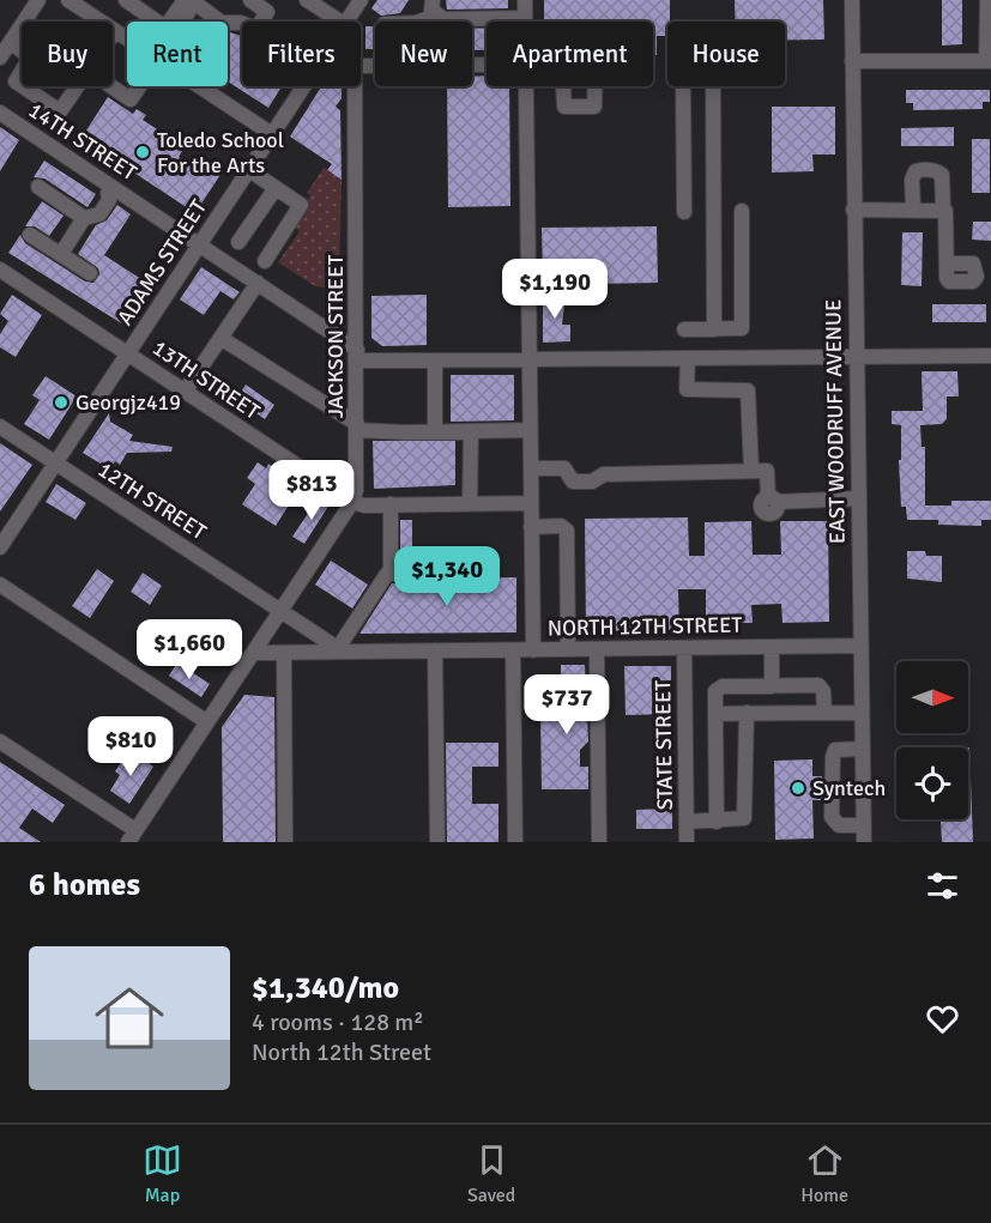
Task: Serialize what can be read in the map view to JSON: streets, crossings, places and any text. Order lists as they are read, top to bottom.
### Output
{
  "streets": {
    "street": [
      "14TH STREET",
      "ADAMS STREET",
      "JACKSON STREET",
      "13TH STREET",
      "EAST WOODRUFF AVENUE",
      "12TH STREET",
      "NORTH 12TH STREET",
      "STATE STREET"
    ]
  },
  "crossings": [
    ["14TH STREET", "ADAMS STREET"],
    ["14TH STREET", "JACKSON STREET"],
    ["ADAMS STREET", "13TH STREET"],
    ["ADAMS STREET", "12TH STREET"],
    ["JACKSON STREET", "13TH STREET"],
    ["JACKSON STREET", "12TH STREET"],
    ["JACKSON STREET", "NORTH 12TH STREET"],
    ["EAST WOODRUFF AVENUE", "NORTH 12TH STREET"],
    ["NORTH 12TH STREET", "STATE STREET"]
  ],
  "places": ["Toledo School For the Arts", "Georgjz419", "Syntech"],
  "north": "right",
  "page": {
    "chip": [
      "Buy",
      "Rent",
      "Filters",
      "New",
      "Apartment",
      "House"
    ],
    "price": [
      "$1,190",
      "$813",
      "$1,340",
      "$1,660",
      "$737",
      "$810"
    ],
    "heading": "6 homes",
    "list": [
      {
        "name": "$1,340/mo",
        "note": "4 rooms · 128 m² · North 12th Street"
      }
    ],
    "tabs": ["Map", "Saved", "Home"]
  }
}
